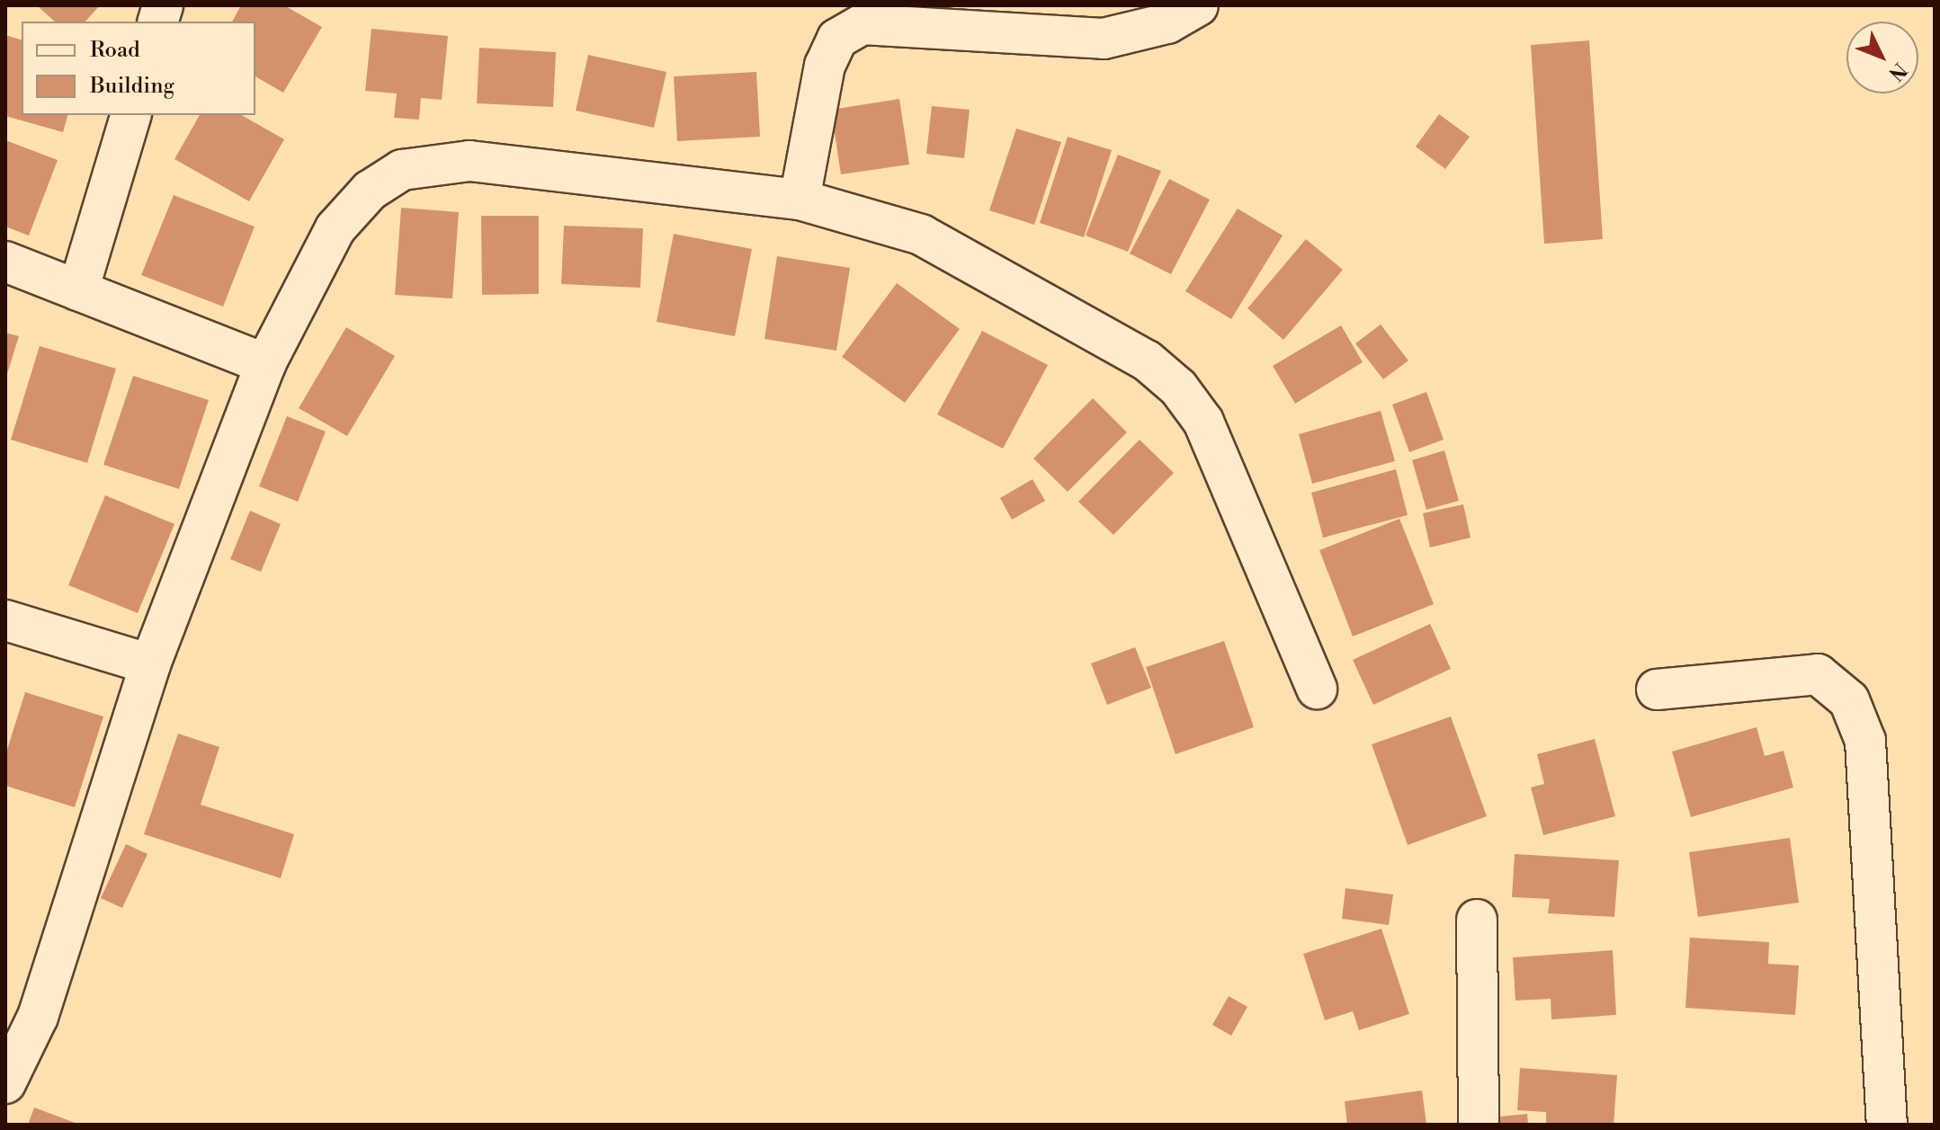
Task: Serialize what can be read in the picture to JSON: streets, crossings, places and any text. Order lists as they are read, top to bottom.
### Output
{
  "legend": ["Road", "Building"],
  "north": "bottom right"
}
